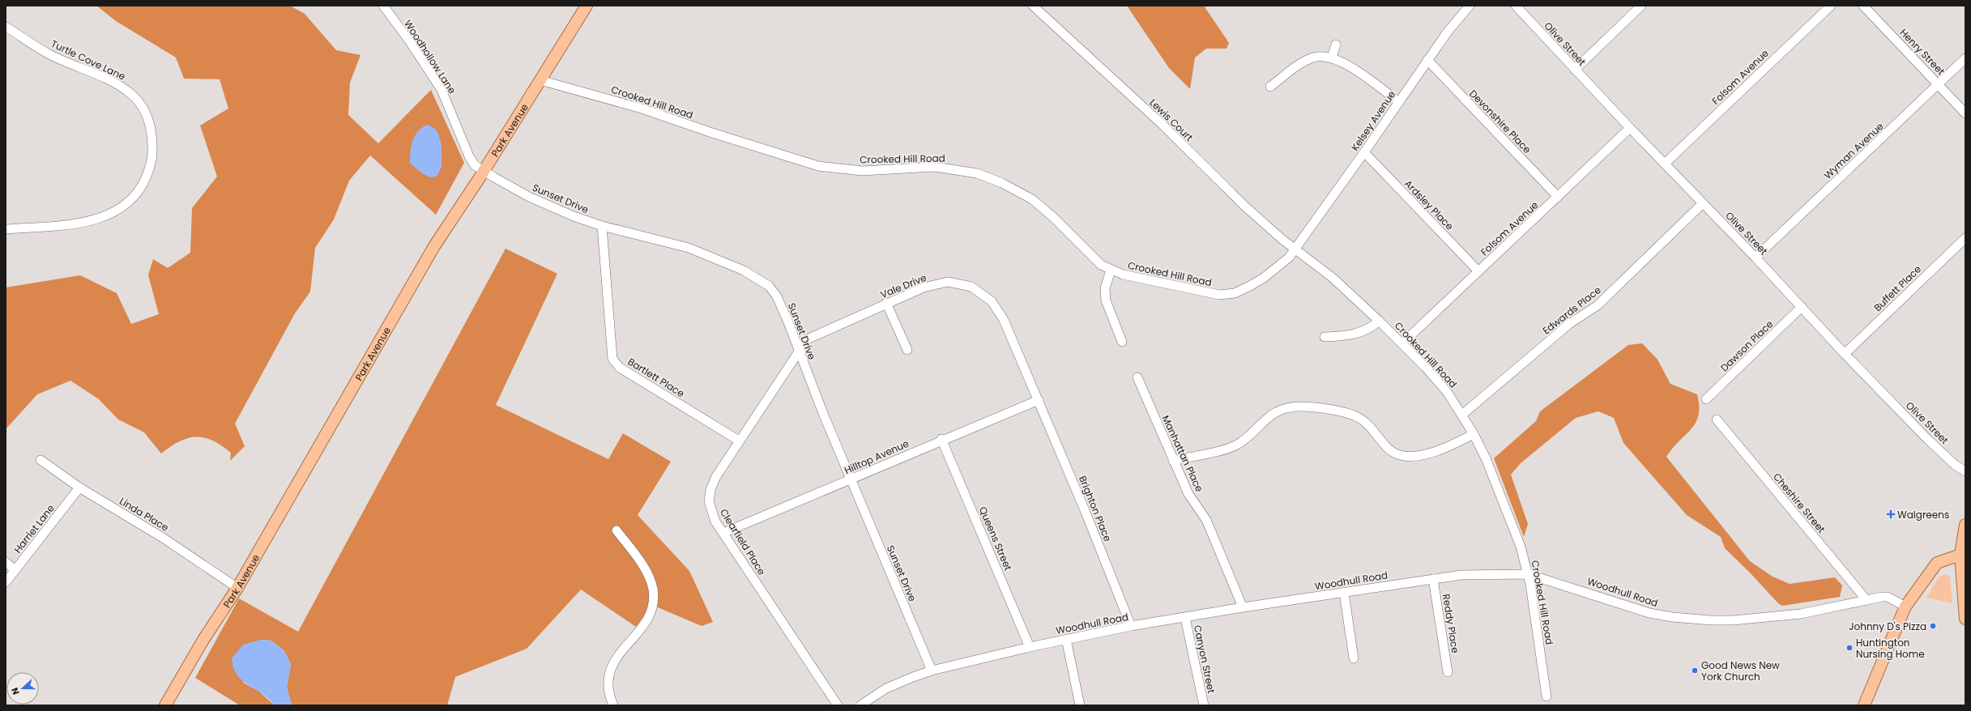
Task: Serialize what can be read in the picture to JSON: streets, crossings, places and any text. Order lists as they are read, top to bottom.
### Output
{
  "streets": {
    "main road": ["Park Avenue"],
    "street": [
      "Olive Street",
      "Henry Street",
      "Woodhollow Lane",
      "Turtle Cove Lane",
      "Folsom Avenue",
      "Crooked Hill Road",
      "Lewis Court",
      "Kelsey Avenue",
      "Devonshire Place",
      "Wyman Avenue",
      "Sunset Drive",
      "Ardsley Place",
      "Vale Drive",
      "Buffett Place",
      "Edwards Place",
      "Dawson Place",
      "Bartlett Place",
      "Manhattan Place",
      "Hilltop Avenue",
      "Cheshire Street",
      "Brighton Place",
      "Linda Place",
      "Harriet Lane",
      "Queens Street",
      "Clearfield Place",
      "Woodhull Road",
      "Reddy Place",
      "Canyon Street"
    ]
  },
  "crossings": [
    ["Olive Street", "Folsom Avenue"],
    ["Olive Street", "Wyman Avenue"],
    ["Olive Street", "Buffett Place"],
    ["Olive Street", "Edwards Place"],
    ["Olive Street", "Dawson Place"],
    ["Henry Street", "Wyman Avenue"],
    ["Woodhollow Lane", "Park Avenue"],
    ["Woodhollow Lane", "Sunset Drive"],
    ["Folsom Avenue", "Crooked Hill Road"],
    ["Folsom Avenue", "Devonshire Place"],
    ["Folsom Avenue", "Ardsley Place"],
    ["Crooked Hill Road", "Lewis Court"],
    ["Crooked Hill Road", "Kelsey Avenue"],
    ["Crooked Hill Road", "Park Avenue"],
    ["Crooked Hill Road", "Edwards Place"],
    ["Crooked Hill Road", "Woodhull Road"],
    ["Lewis Court", "Kelsey Avenue"],
    ["Kelsey Avenue", "Devonshire Place"],
    ["Kelsey Avenue", "Ardsley Place"],
    ["Park Avenue", "Sunset Drive"],
    ["Park Avenue", "Linda Place"],
    ["Sunset Drive", "Vale Drive"],
    ["Sunset Drive", "Bartlett Place"],
    ["Sunset Drive", "Hilltop Avenue"],
    ["Sunset Drive", "Clearfield Place"],
    ["Sunset Drive", "Woodhull Road"],
    ["Vale Drive", "Hilltop Avenue"],
    ["Vale Drive", "Brighton Place"],
    ["Vale Drive", "Clearfield Place"],
    ["Bartlett Place", "Clearfield Place"],
    ["Manhattan Place", "Woodhull Road"],
    ["Hilltop Avenue", "Brighton Place"],
    ["Hilltop Avenue", "Queens Street"],
    ["Hilltop Avenue", "Clearfield Place"],
    ["Cheshire Street", "Woodhull Road"],
    ["Brighton Place", "Woodhull Road"],
    ["Linda Place", "Harriet Lane"],
    ["Queens Street", "Woodhull Road"],
    ["Woodhull Road", "Reddy Place"],
    ["Woodhull Road", "Canyon Street"]
  ],
  "places": {
    "health": ["Walgreens"],
    "other": ["Johnny D's Pizza", "Huntington Nursing Home", "Good News New York Church"]
  },
  "north": "left"
}
